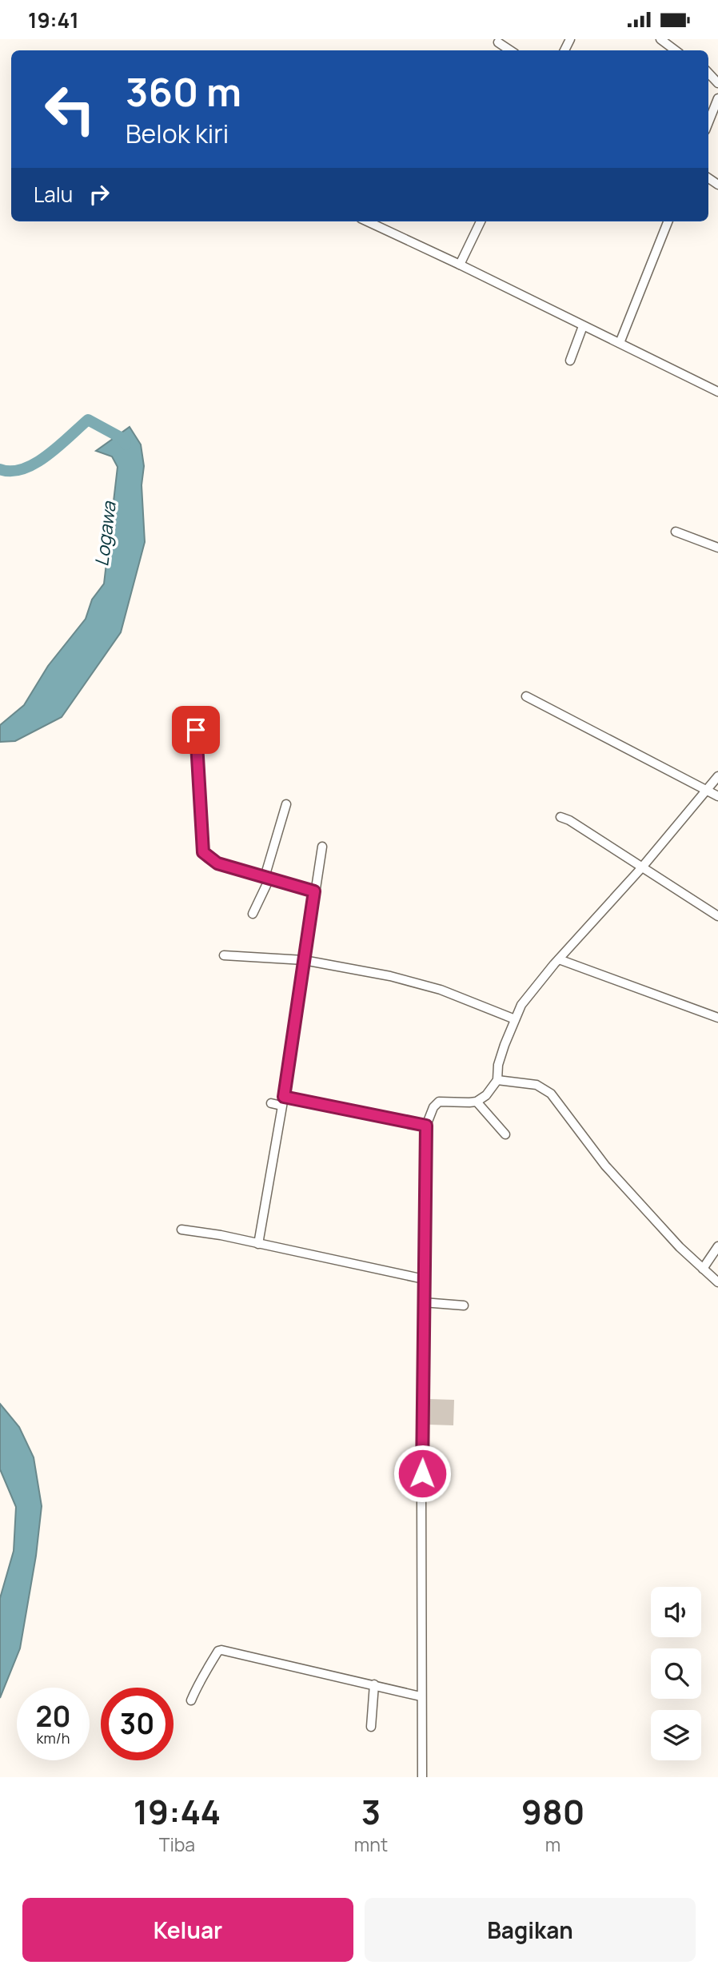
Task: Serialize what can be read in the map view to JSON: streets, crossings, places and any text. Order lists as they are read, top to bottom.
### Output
{
  "water": ["Logawa"],
  "page": {
    "status": "19:41",
    "turn": ["360 m", "Belok kiri"],
    "then": "Lalu",
    "speed": "20 km/h",
    "limit": "30",
    "eta": [
      "19:44",
      "Tiba",
      "3",
      "mnt",
      "980",
      "m"
    ],
    "buttons": ["Keluar", "Bagikan"]
  }
}
